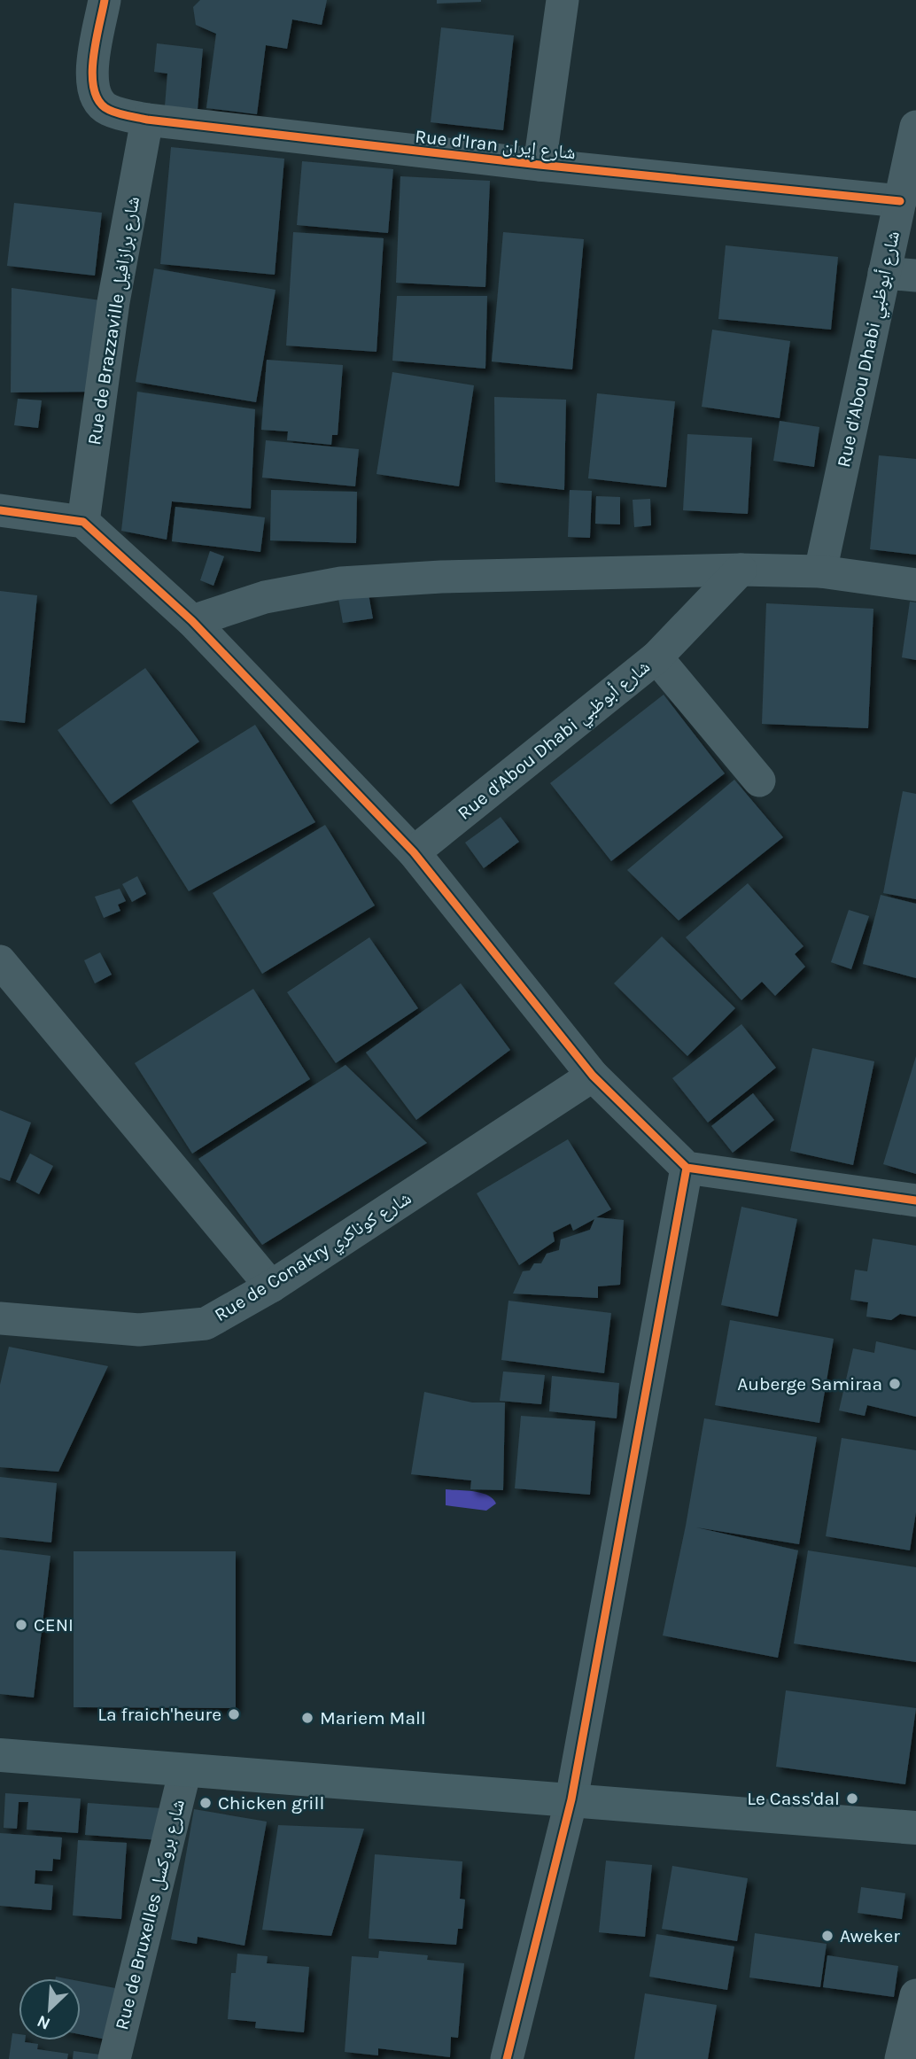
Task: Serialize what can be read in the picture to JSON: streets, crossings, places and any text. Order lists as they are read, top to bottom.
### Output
{
  "streets": {
    "street": [
      "Rue d'Iran شارع إيران",
      "Rue de Brazzaville شارع برازافيل",
      "Rue d'Abou Dhabi شارع أبوظبي",
      "Rue de Conakry شارع كوناكري",
      "Rue de Bruxelles شارع بروكسل"
    ]
  },
  "crossings": [
    ["Rue d'Iran شارع إيران", "Rue de Brazzaville شارع برازافيل"],
    ["Rue d'Iran شارع إيران", "Rue d'Abou Dhabi شارع أبوظبي"]
  ],
  "places": [
    "Auberge Samiraa",
    "CENI",
    "La fraich'heure",
    "Mariem Mall",
    "Le Cass'dal",
    "Chicken grill",
    "Aweker"
  ],
  "north": "bottom left"
}
